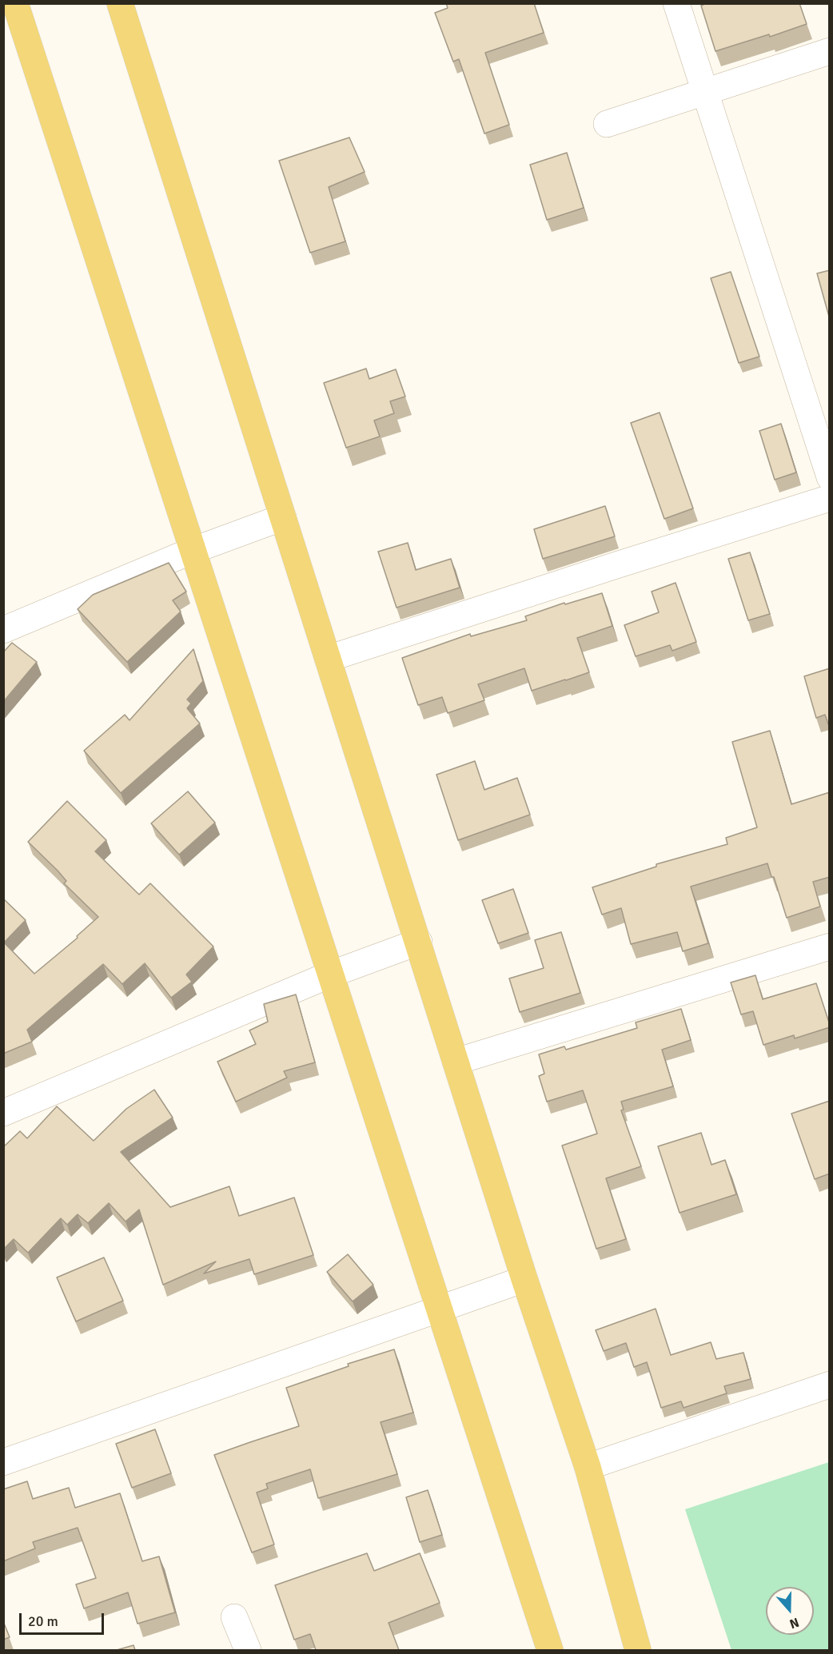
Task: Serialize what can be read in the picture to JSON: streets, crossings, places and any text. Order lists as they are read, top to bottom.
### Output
{
  "scale_bar": "20 m",
  "north": "bottom"
}
